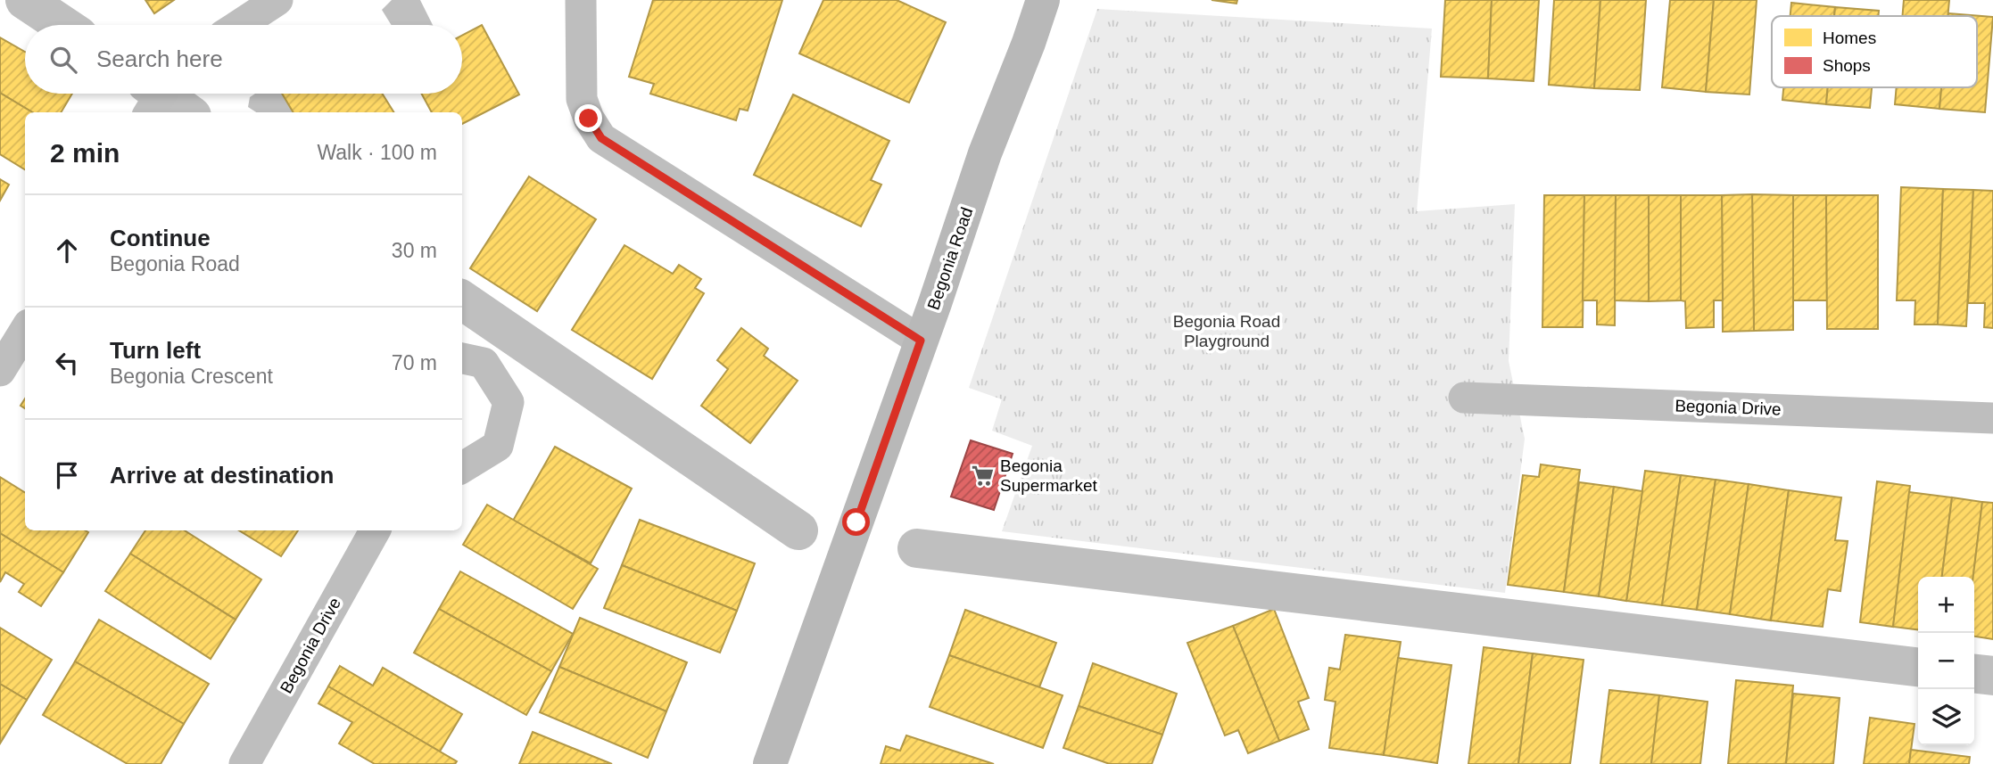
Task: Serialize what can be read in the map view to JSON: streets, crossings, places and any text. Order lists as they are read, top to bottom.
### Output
{
  "streets": {
    "street": ["Begonia Road", "Begonia Drive"]
  },
  "parks": ["Begonia Road Playground"],
  "places": {
    "supermarket": ["Begonia Supermarket"]
  },
  "legend": ["Homes", "Shops"],
  "page": {
    "search": "Search here",
    "heading": ["2 min", "Walk · 100 m"],
    "list": [
      ["Continue", "Begonia Road", "30 m"],
      ["Turn left", "Begonia Crescent", "70 m"],
      "Arrive at destination"
    ],
    "map_buttons": ["+", "−"]
  }
}
